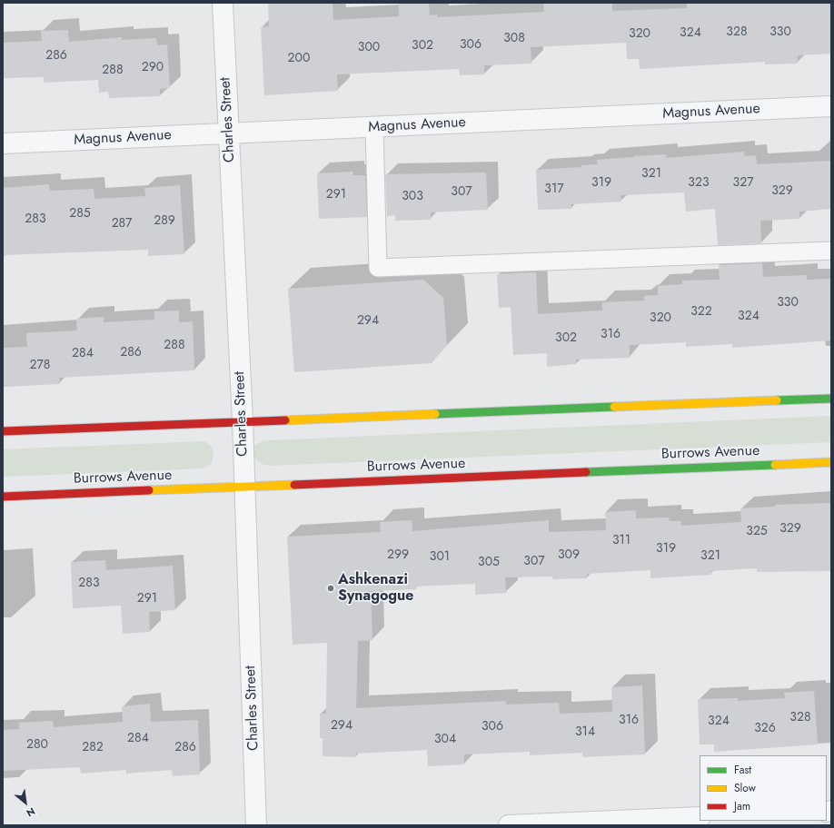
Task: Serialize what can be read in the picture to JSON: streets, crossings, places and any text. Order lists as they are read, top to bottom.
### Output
{
  "streets": {
    "street": ["Magnus Avenue", "Charles Street", "Burrows Avenue"]
  },
  "crossings": [
    ["Magnus Avenue", "Charles Street"],
    ["Charles Street", "Burrows Avenue"]
  ],
  "places": ["Ashkenazi Synagogue"],
  "house_numbers": [
    "328",
    "330",
    "324",
    "320",
    "308",
    "306",
    "302",
    "300",
    "286",
    "200",
    "290",
    "288",
    "321",
    "319",
    "323",
    "327",
    "317",
    "329",
    "307",
    "291",
    "303",
    "285",
    "283",
    "289",
    "287",
    "330",
    "322",
    "324",
    "320",
    "294",
    "316",
    "302",
    "288",
    "286",
    "284",
    "278",
    "329",
    "325",
    "311",
    "319",
    "299",
    "309",
    "321",
    "301",
    "307",
    "305",
    "283",
    "291",
    "328",
    "316",
    "324",
    "294",
    "306",
    "326",
    "314",
    "284",
    "304",
    "280",
    "282",
    "286"
  ],
  "legend": ["Fast", "Slow", "Jam"],
  "north": "bottom right"
}
